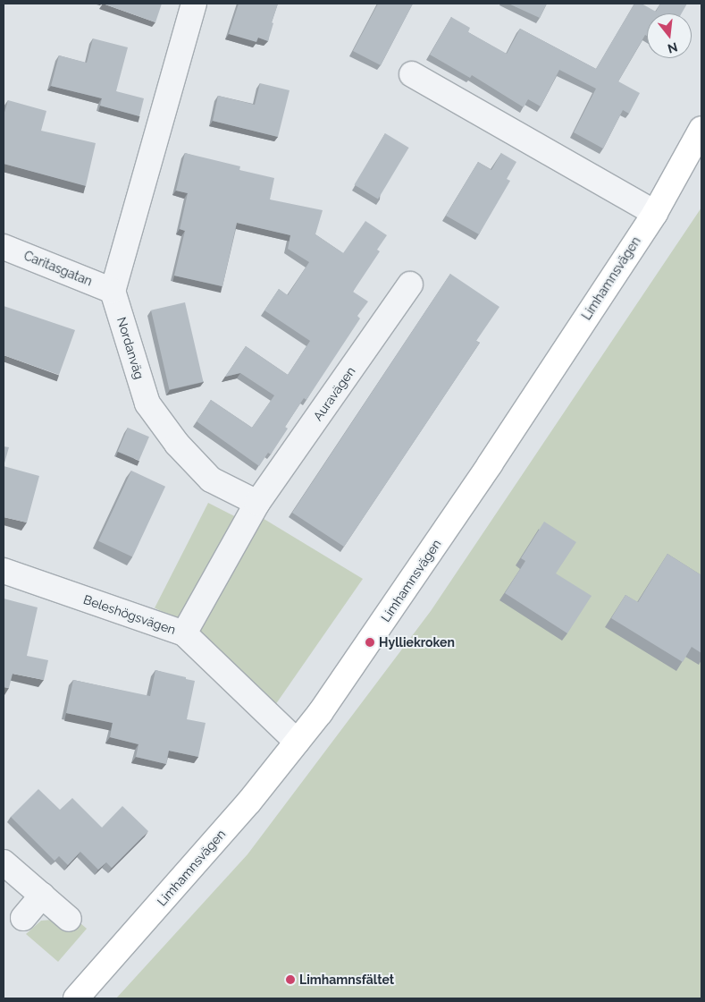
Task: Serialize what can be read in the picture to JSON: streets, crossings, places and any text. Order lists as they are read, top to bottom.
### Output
{
  "streets": {
    "main road": ["Limhamnsvägen"],
    "street": [
      "Caritasgatan",
      "Nordanväg",
      "Auravägen",
      "Beleshögsvägen"
    ]
  },
  "crossings": [
    ["Caritasgatan", "Nordanväg"],
    ["Limhamnsvägen", "Beleshögsvägen"],
    ["Nordanväg", "Auravägen"]
  ],
  "places": ["Hylliekroken", "Limhamnsfältet"],
  "north": "bottom"
}
